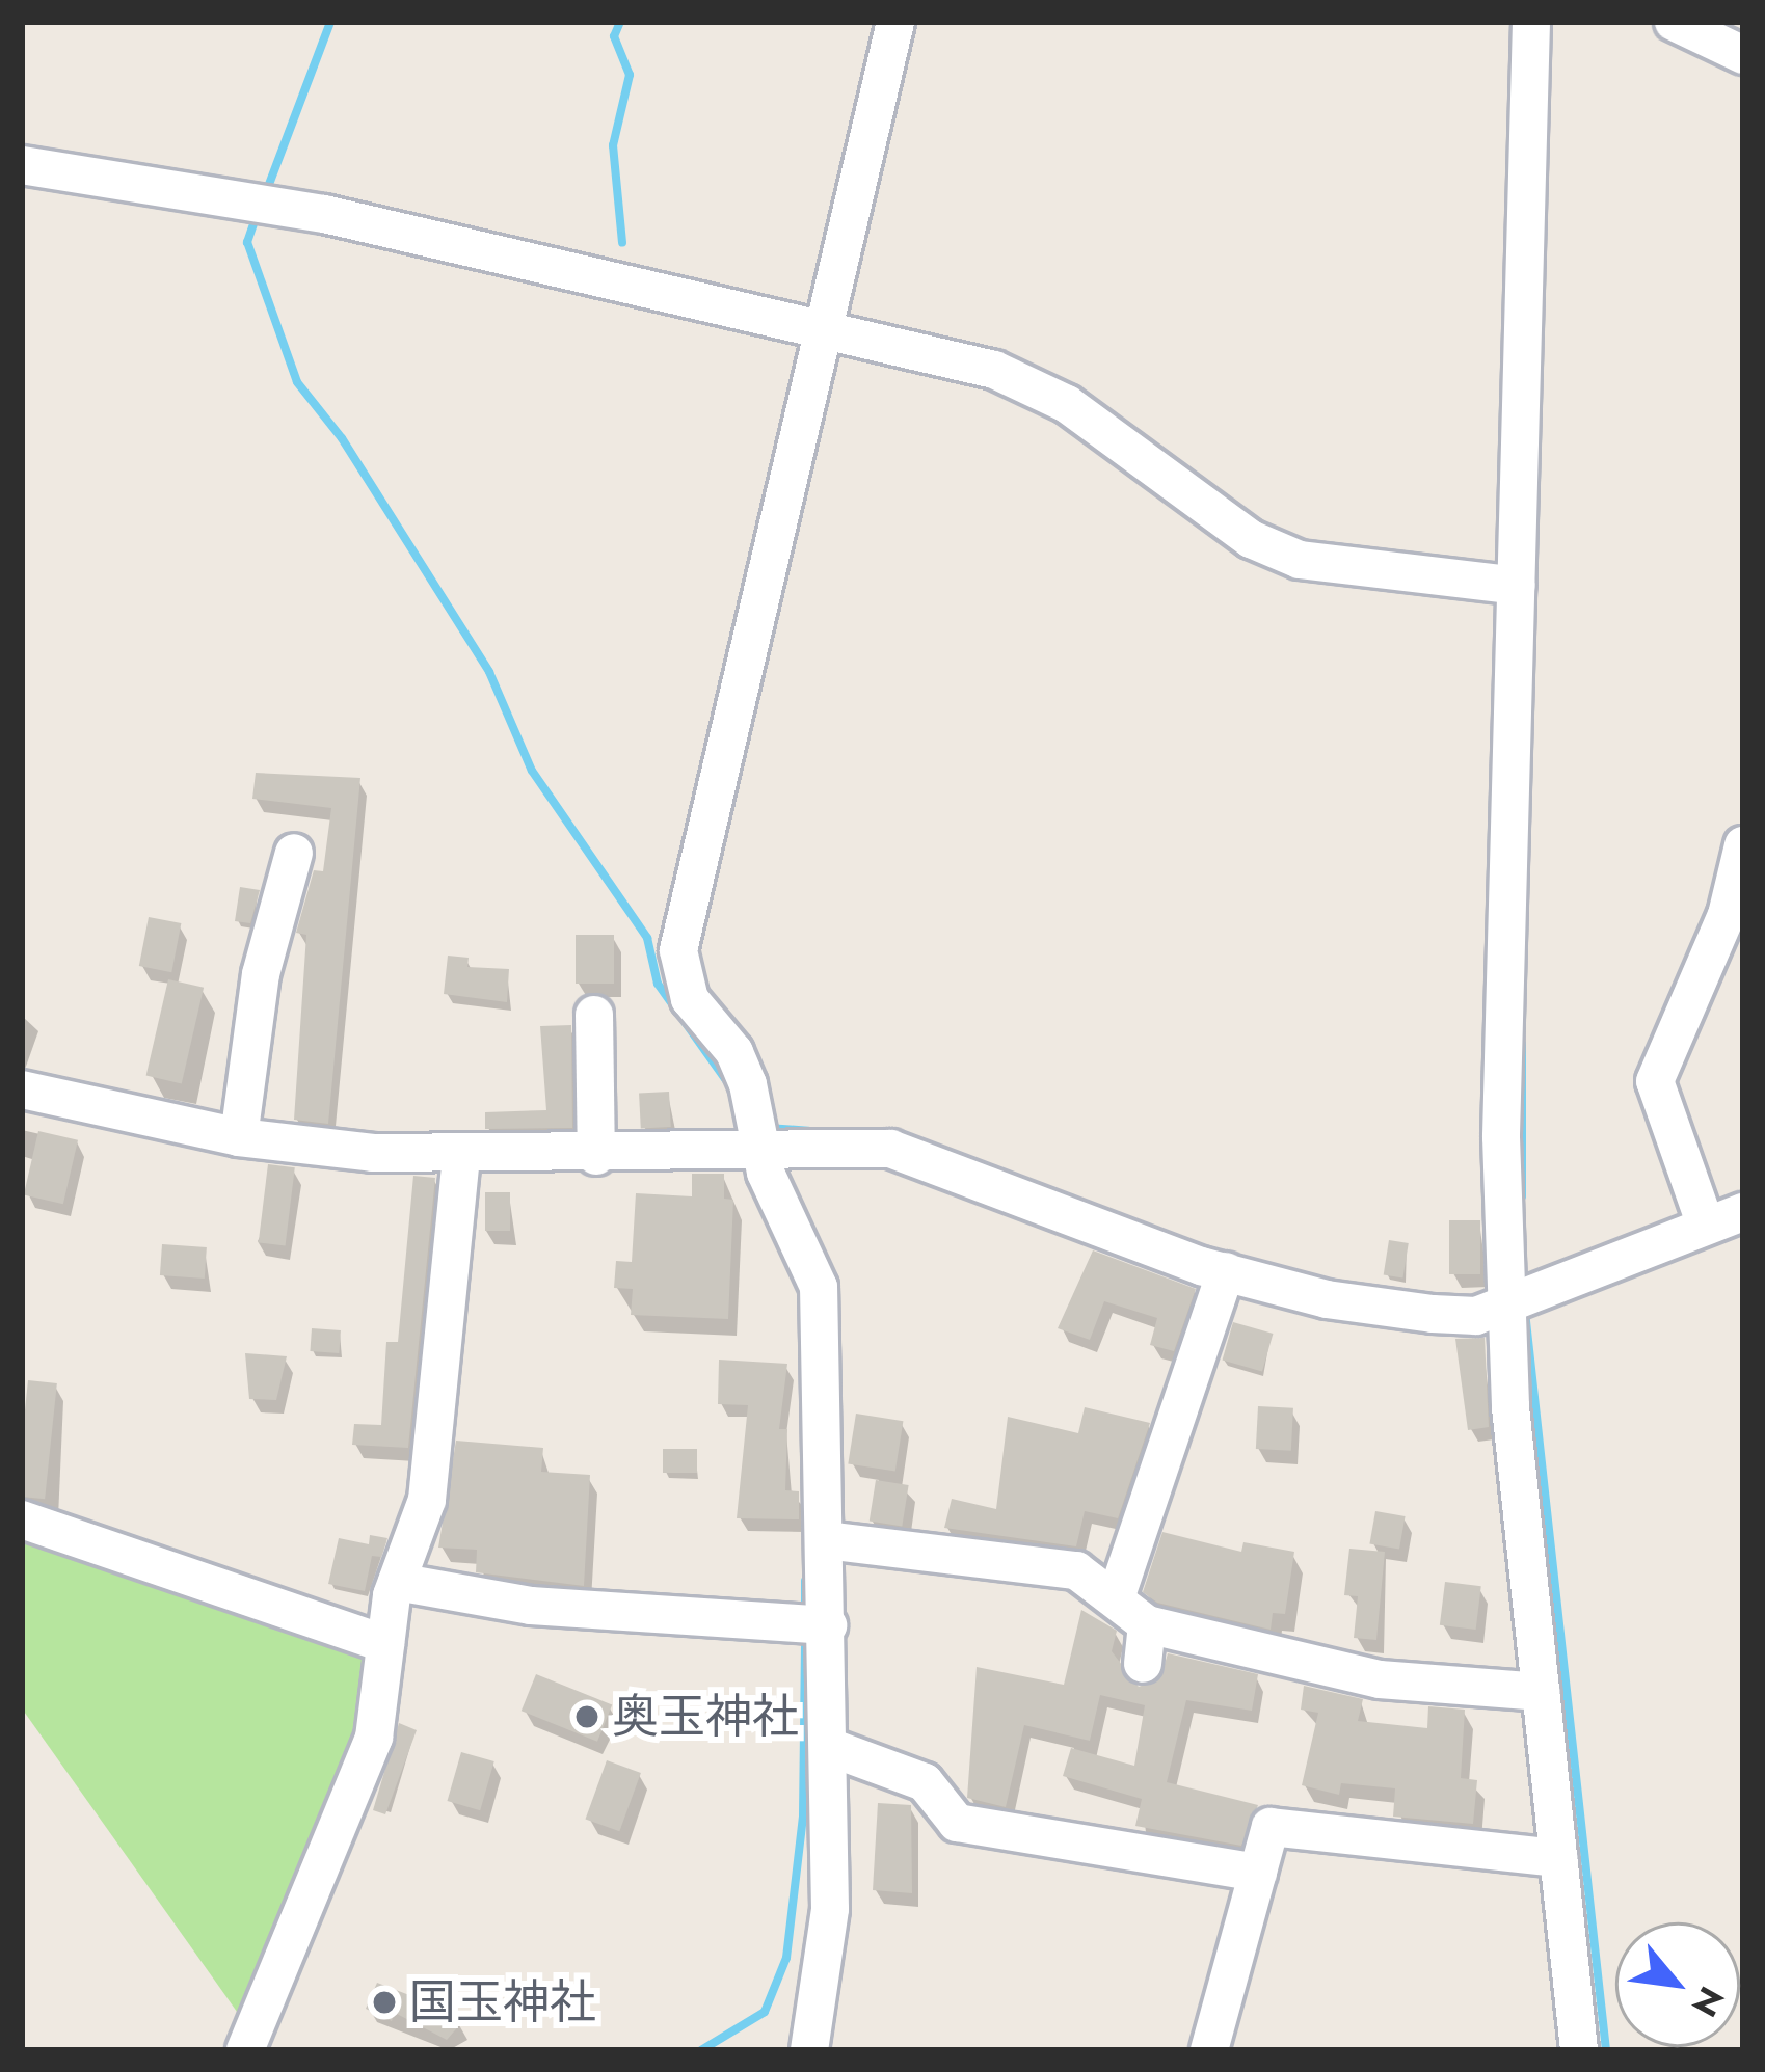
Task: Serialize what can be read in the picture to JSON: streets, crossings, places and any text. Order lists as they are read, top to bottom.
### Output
{
  "places": ["奥玉神社", "国玉神社"],
  "north": "bottom right"
}
